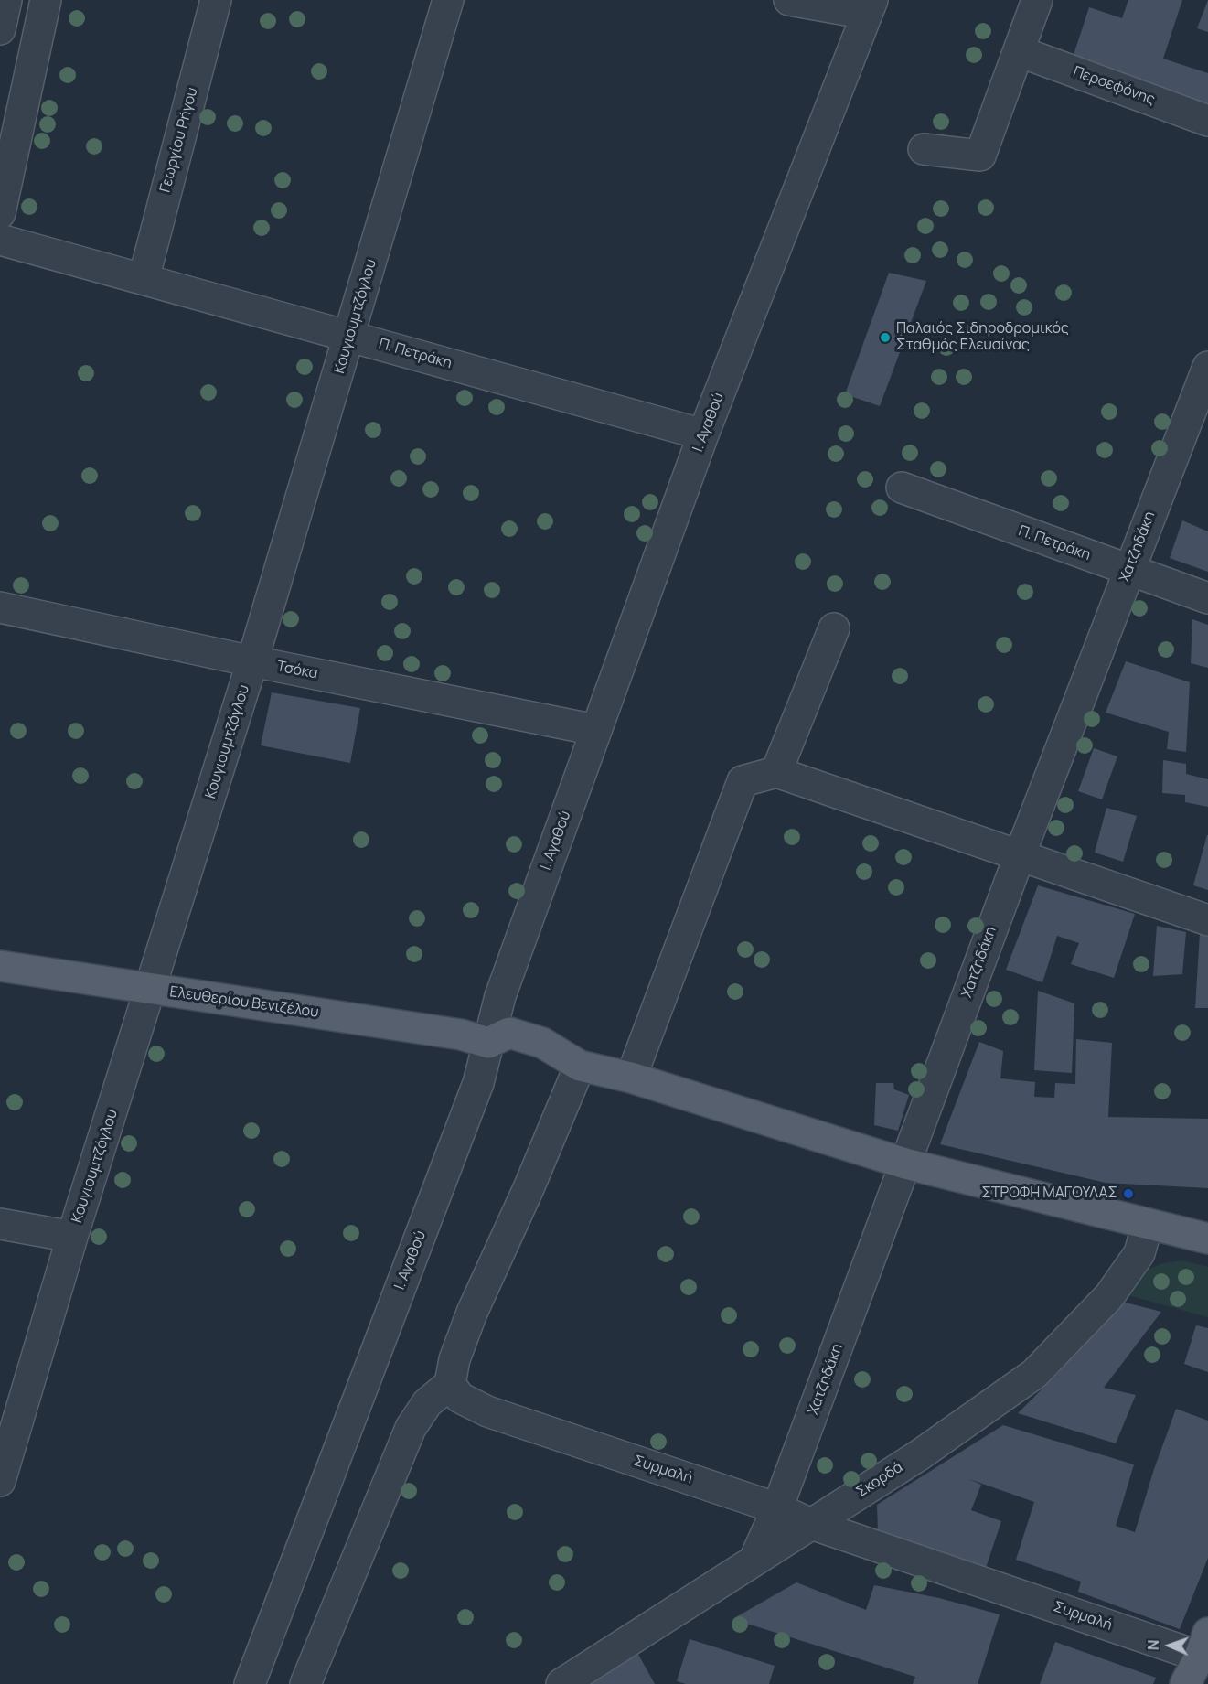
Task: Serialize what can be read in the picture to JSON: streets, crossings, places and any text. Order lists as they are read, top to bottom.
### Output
{
  "streets": {
    "main road": ["Ελευθερίου Βενιζέλου"],
    "street": [
      "Περσεφόνης",
      "Γεωργίου Ρήγου",
      "Κουγιουμτζόγλου",
      "Π. Πετράκη",
      "Ι. Αγαθού",
      "Χατζηδάκη",
      "Τσόκα",
      "Συρμαλή",
      "Σκορδά"
    ]
  },
  "crossings": [
    ["Γεωργίου Ρήγου", "Π. Πετράκη"],
    ["Κουγιουμτζόγλου", "Π. Πετράκη"],
    ["Κουγιουμτζόγλου", "Τσόκα"],
    ["Κουγιουμτζόγλου", "Ελευθερίου Βενιζέλου"],
    ["Π. Πετράκη", "Ι. Αγαθού"],
    ["Π. Πετράκη", "Χατζηδάκη"],
    ["Ι. Αγαθού", "Τσόκα"],
    ["Ι. Αγαθού", "Ελευθερίου Βενιζέλου"],
    ["Χατζηδάκη", "Συρμαλή"],
    ["Χατζηδάκη", "Σκορδά"],
    ["Συρμαλή", "Σκορδά"]
  ],
  "places": ["Παλαιός Σιδηροδρομικός Σταθμός Ελευσίνας", "ΣΤΡΟΦΗ ΜΑΓΟΥΛΑΣ"],
  "north": "left"
}
